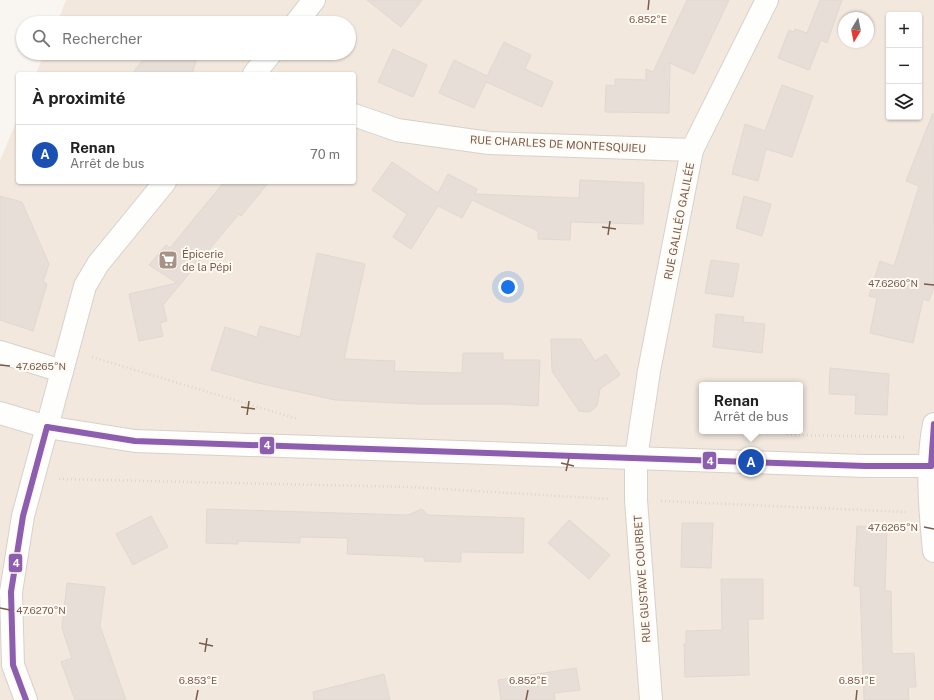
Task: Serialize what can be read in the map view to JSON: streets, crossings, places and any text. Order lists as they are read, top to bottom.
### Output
{
  "streets": {
    "street": ["RUE CHARLES DE MONTESQUIEU", "RUE GALILÉO GALILÉE", "RUE GUSTAVE COURBET"]
  },
  "crossings": [
    ["RUE CHARLES DE MONTESQUIEU", "RUE GALILÉO GALILÉE"],
    ["RUE GALILÉO GALILÉE", "RUE GUSTAVE COURBET"]
  ],
  "places": {
    "supermarket": ["Épicerie de la Pépi"]
  },
  "lines": ["transit line 4"],
  "north": "bottom",
  "page": {
    "map_buttons": ["+", "−"],
    "search": "Rechercher",
    "heading": "À proximité",
    "list": [
      {
        "mark": "A",
        "name": "Renan",
        "note": "Arrêt de bus",
        "value": "70 m"
      }
    ],
    "popup": ["Renan", "Arrêt de bus"],
    "pins": "A"
  },
  "coordinates": [
    "6.852°E",
    "47.6260°N",
    "47.6265°N",
    "47.6270°N",
    "6.853°E",
    "6.851°E"
  ]
}
